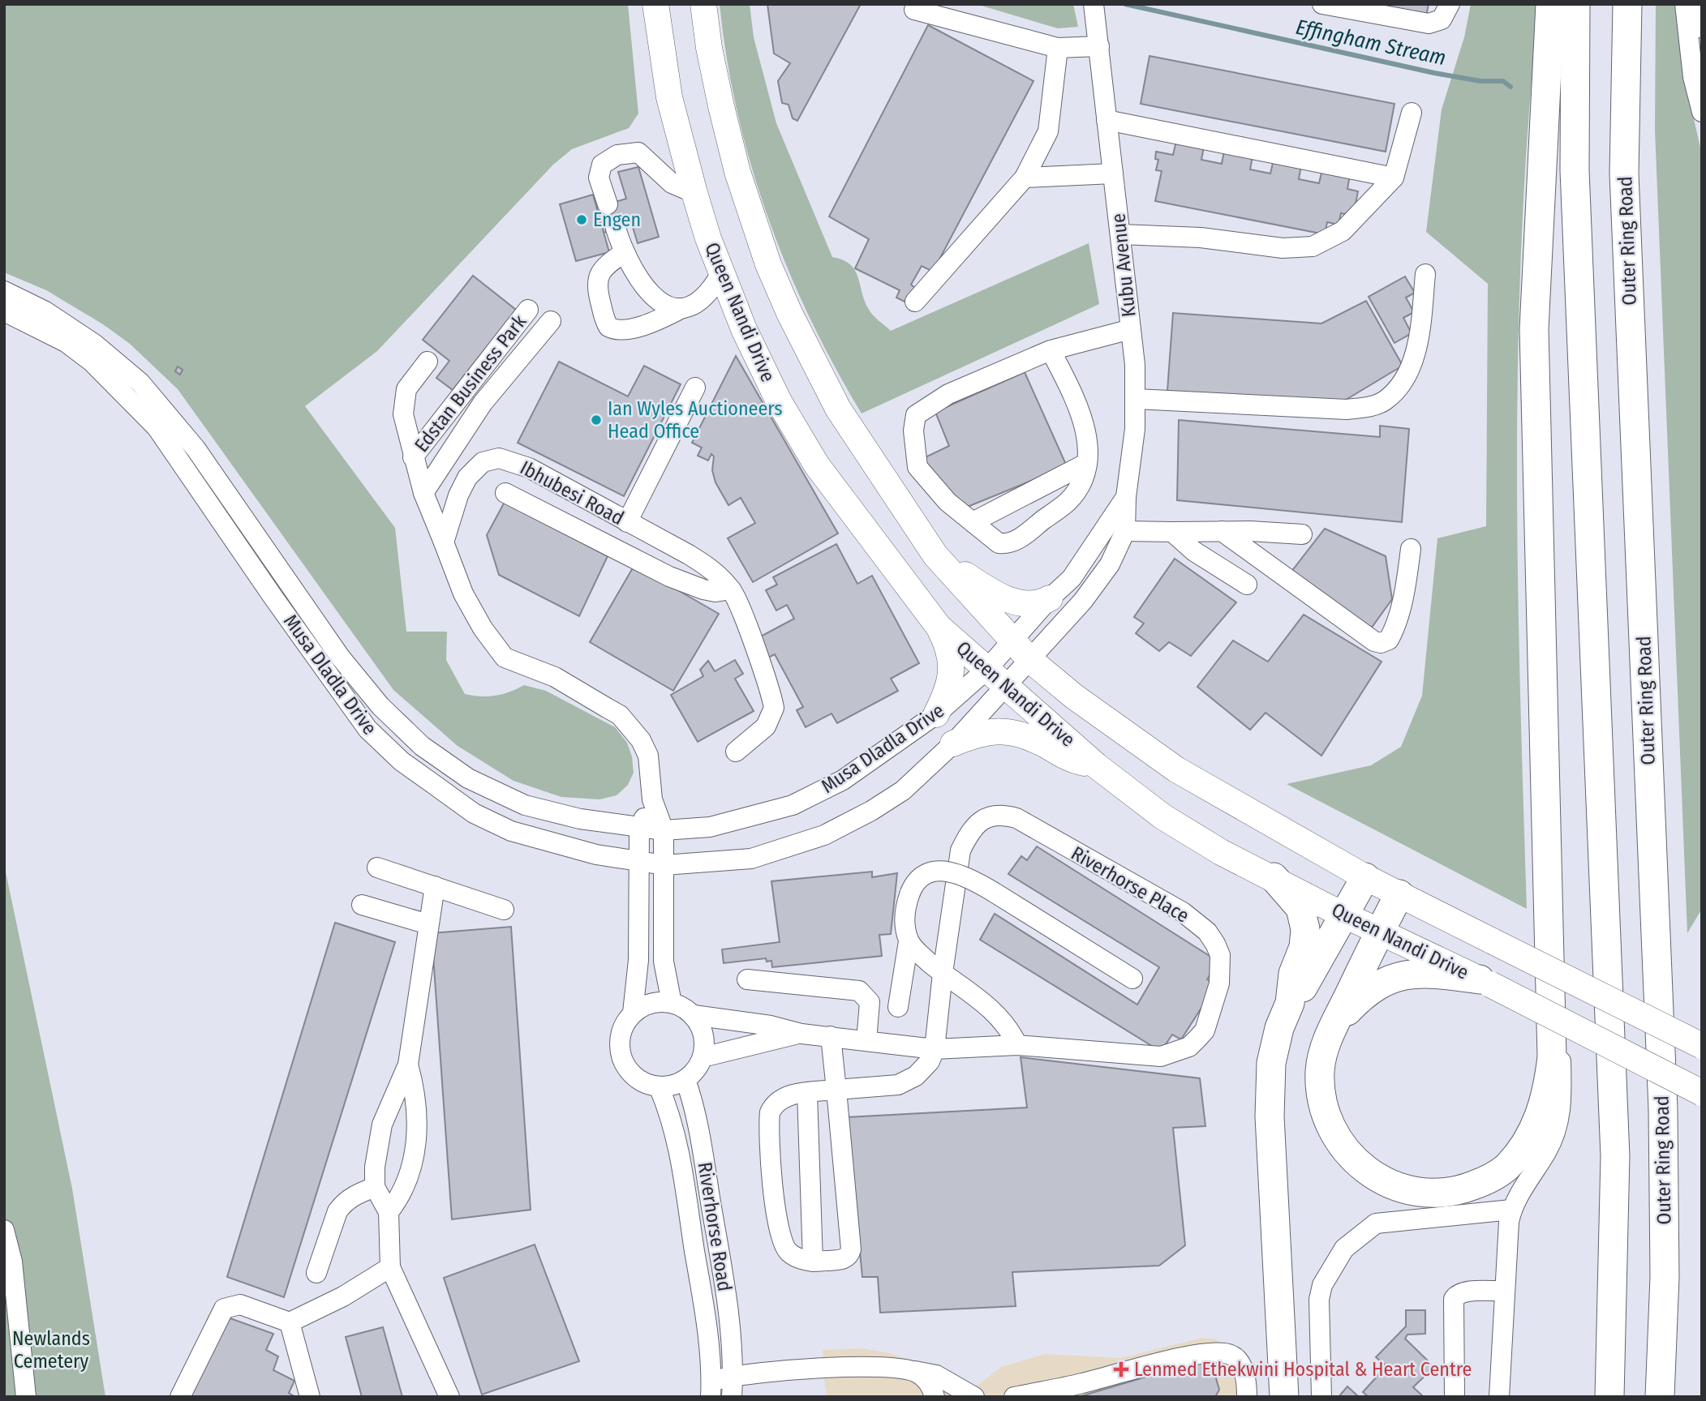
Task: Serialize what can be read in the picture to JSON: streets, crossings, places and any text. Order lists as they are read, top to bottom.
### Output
{
  "streets": {
    "highway": ["Outer Ring Road"],
    "main road": ["Queen Nandi Drive"],
    "street": [
      "Kubu Avenue",
      "Edstan Business Park",
      "Ibhubesi Road",
      "Musa Dladla Drive",
      "Riverhorse Place",
      "Riverhorse Road"
    ]
  },
  "crossings": [
    ["Kubu Avenue", "Queen Nandi Drive"],
    ["Kubu Avenue", "Musa Dladla Drive"],
    ["Queen Nandi Drive", "Musa Dladla Drive"],
    ["Edstan Business Park", "Ibhubesi Road"],
    ["Riverhorse Place", "Riverhorse Road"]
  ],
  "water": ["Effingham Stream"],
  "parks": ["Newlands Cemetery"],
  "places": {
    "other": ["Engen", "Ian Wyles Auctioneers Head Office"],
    "health": ["Lenmed Ethekwini Hospital & Heart Centre"]
  }
}
